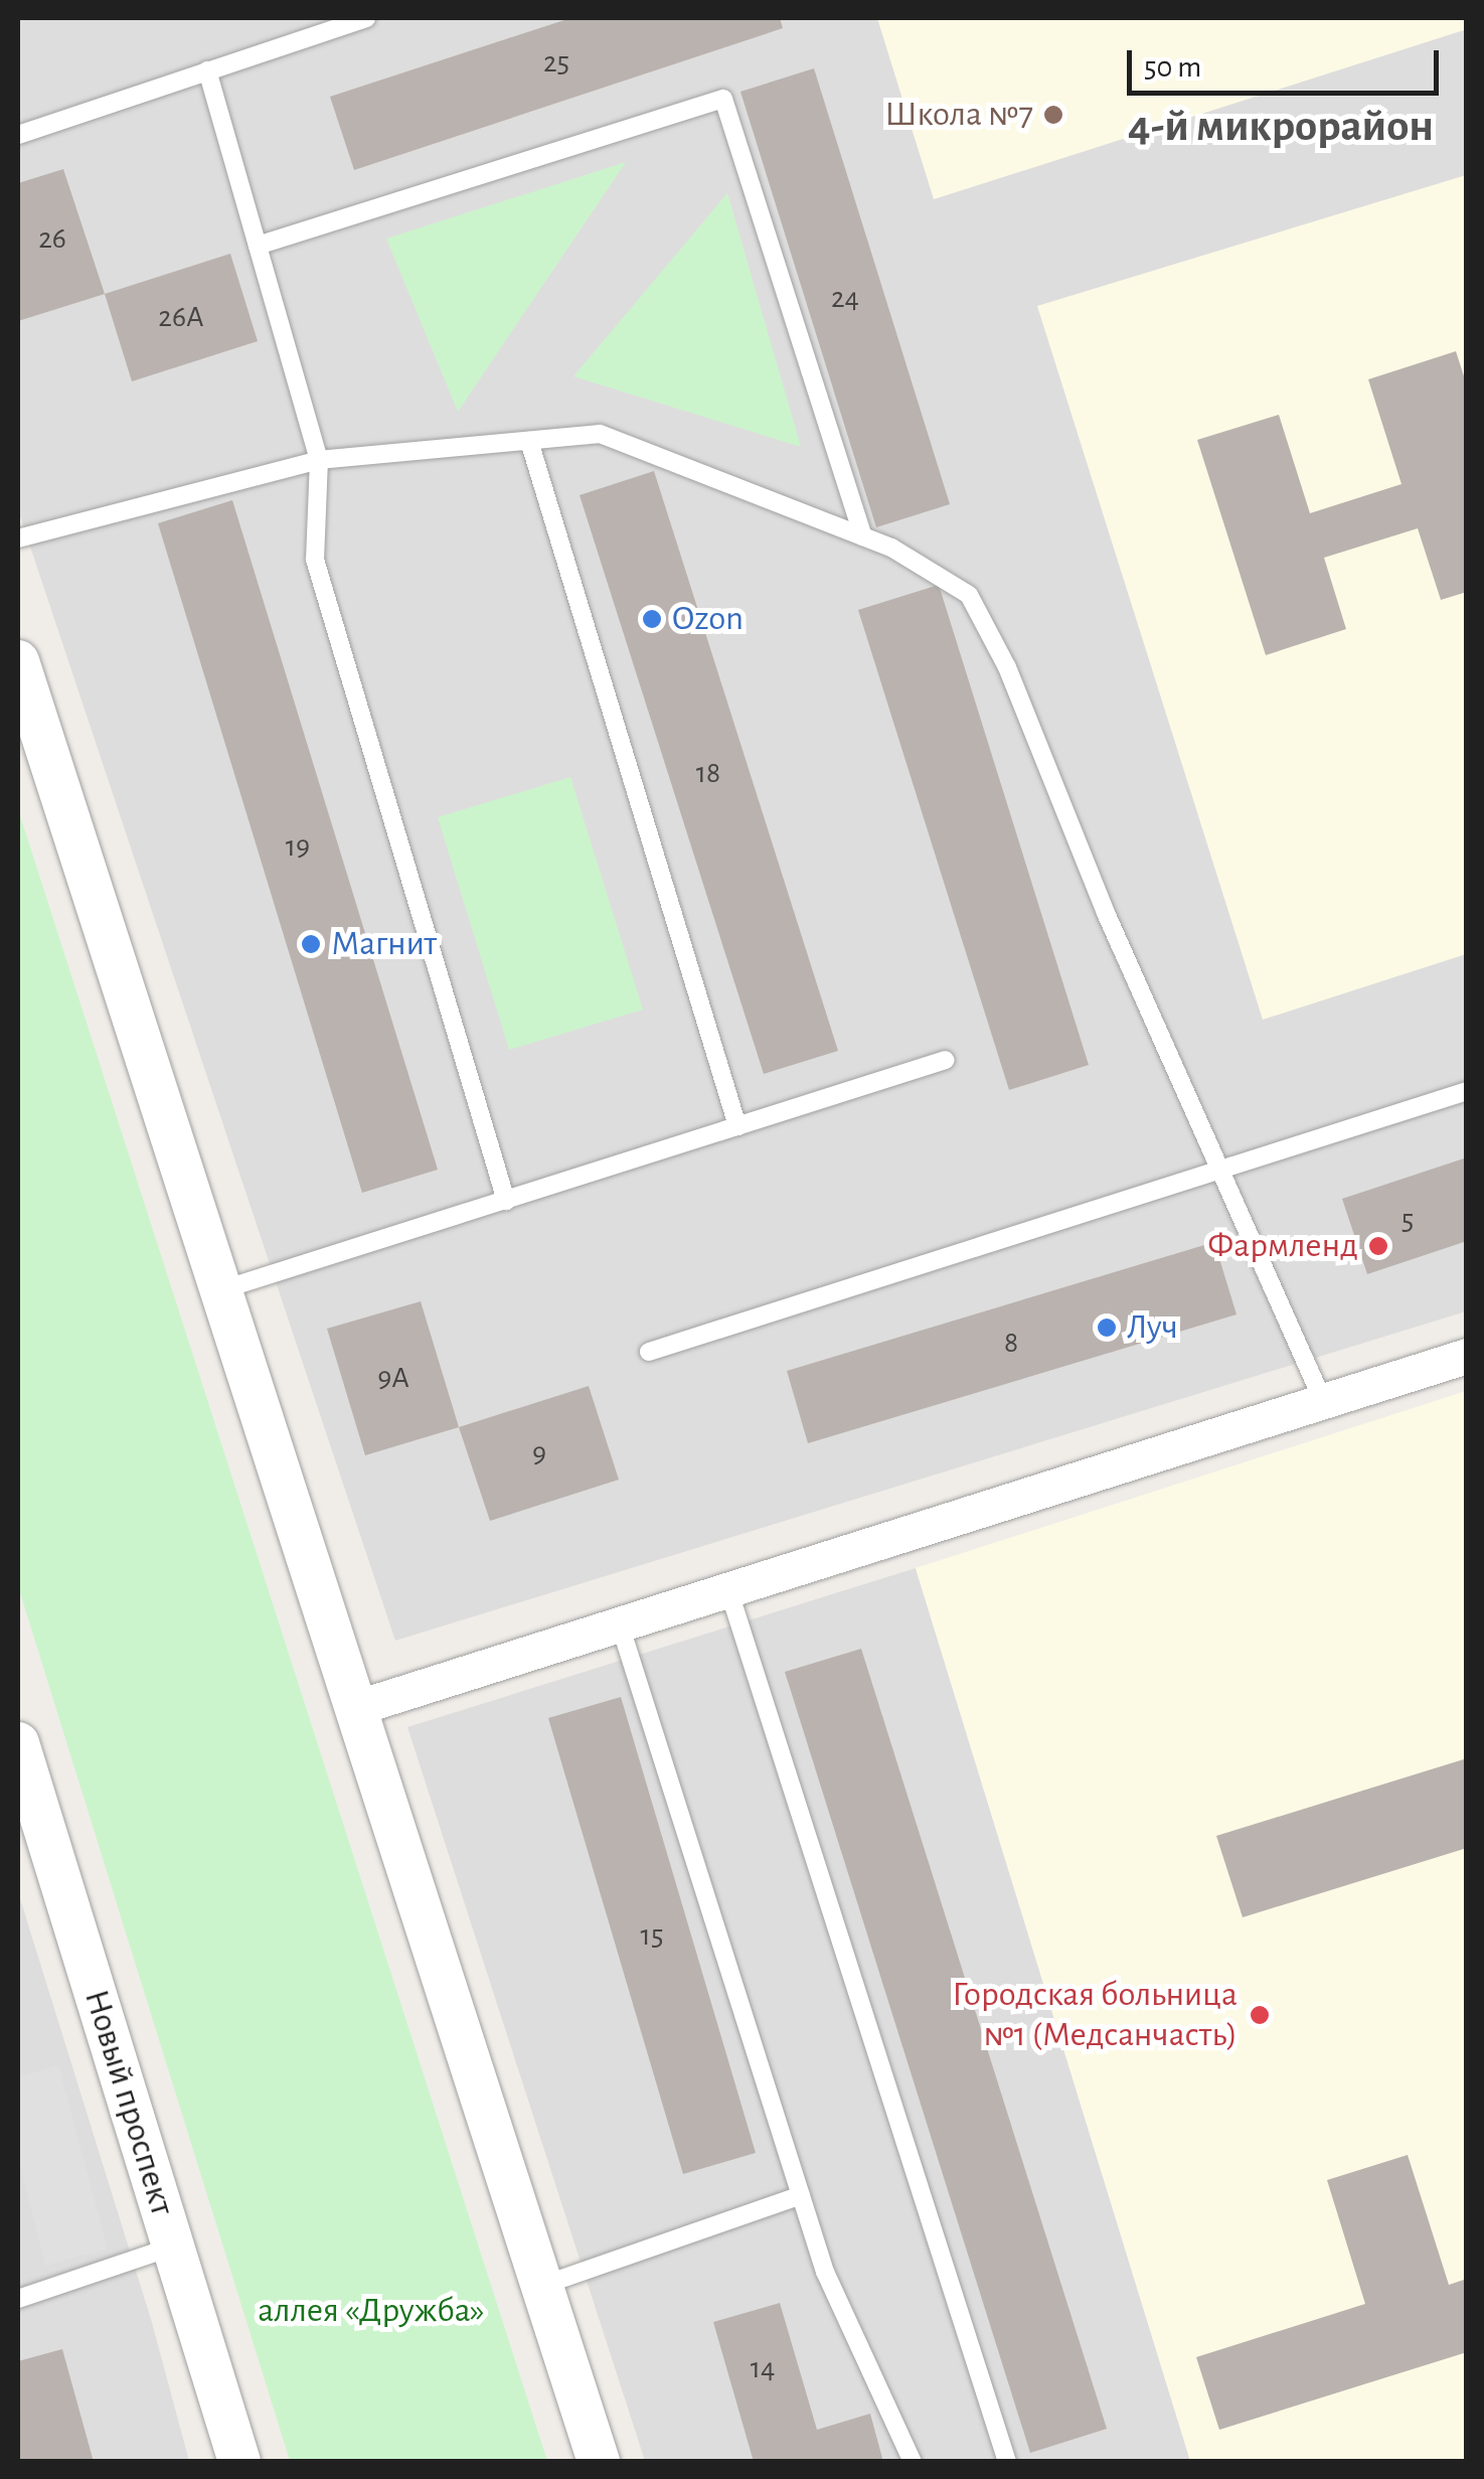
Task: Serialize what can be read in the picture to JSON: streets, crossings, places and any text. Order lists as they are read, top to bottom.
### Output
{
  "streets": {
    "street": ["Новый проспект"]
  },
  "districts": ["4-й микрорайон"],
  "parks": ["аллея «Дружба»"],
  "places": [
    "Школа №7",
    "Ozon",
    "Магнит",
    "Фармленд",
    "Луч",
    "Городская больница №1 (Медсанчасть)"
  ],
  "house_numbers": [
    "25",
    "26",
    "24",
    "26А",
    "18",
    "19",
    "5",
    "8",
    "9А",
    "9",
    "15",
    "14"
  ],
  "scale_bar": "50 m"
}
